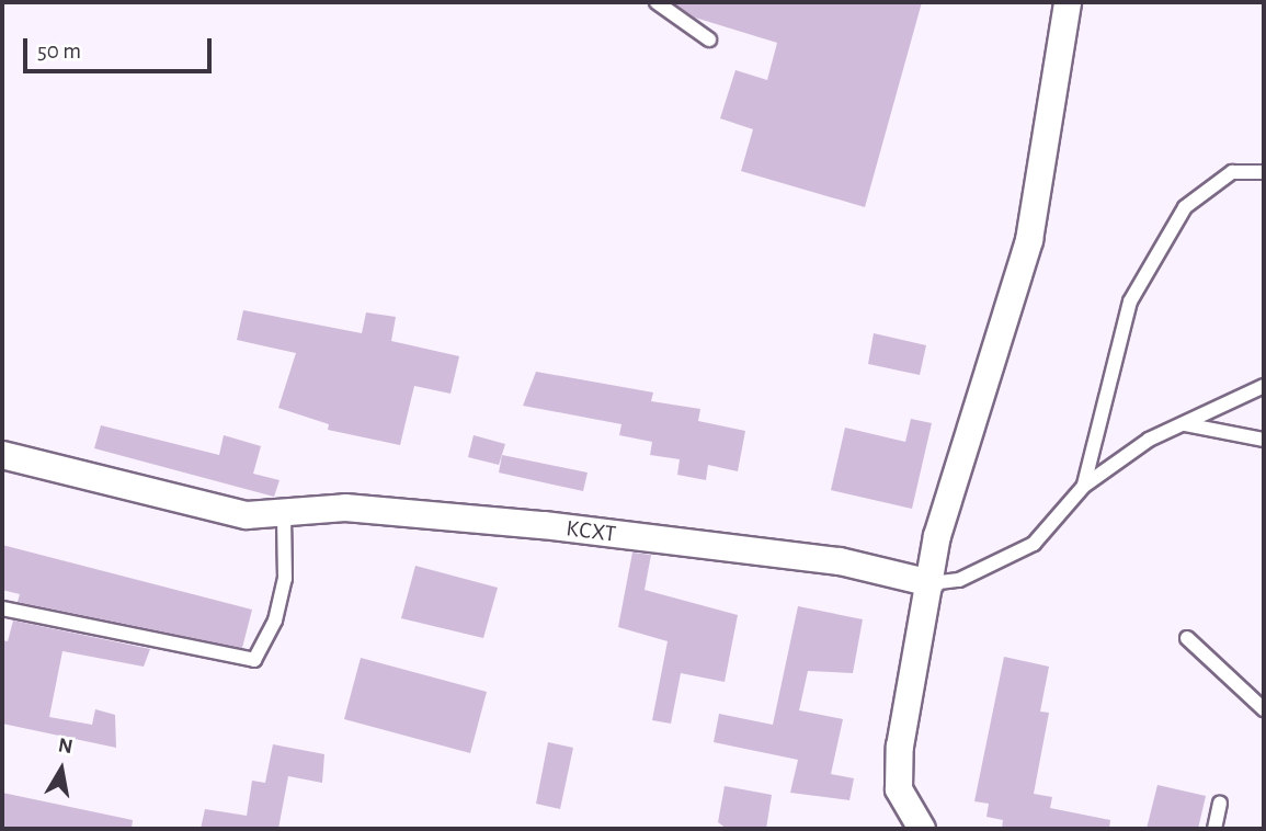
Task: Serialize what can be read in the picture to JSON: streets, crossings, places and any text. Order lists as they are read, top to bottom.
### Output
{
  "streets": {
    "street": ["КСХТ"]
  },
  "scale_bar": "50 m",
  "north": "top"
}
